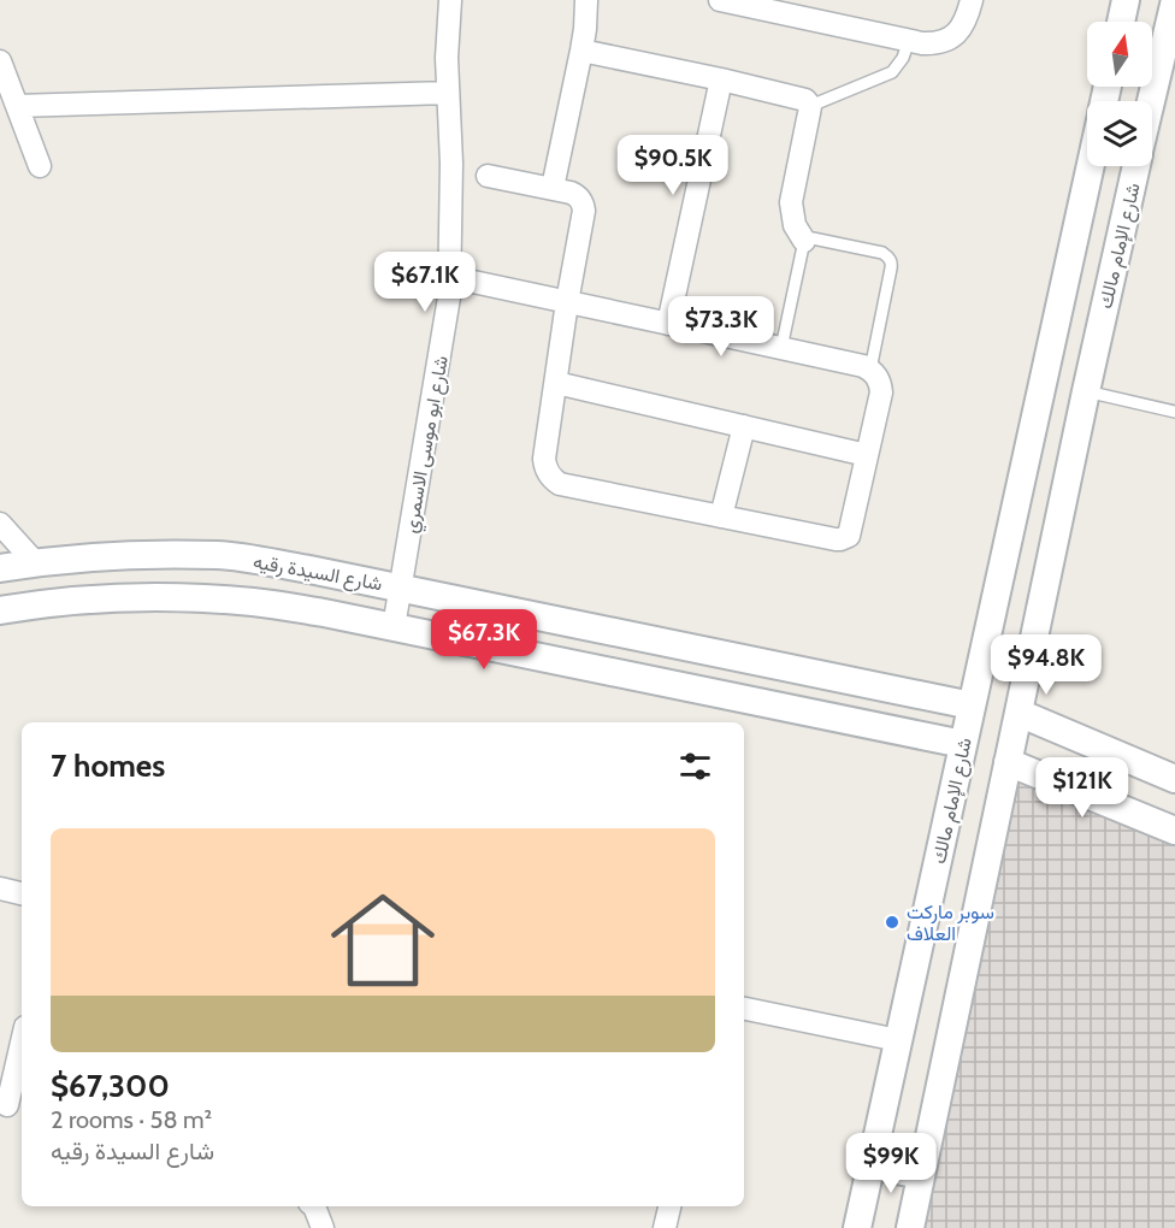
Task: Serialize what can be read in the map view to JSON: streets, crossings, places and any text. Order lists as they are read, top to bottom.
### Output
{
  "streets": {
    "street": ["شارع الإمام مالك", "شارع ابو موسى الاسمري", "شارع السيدة رقيه"]
  },
  "crossings": [
    ["شارع الإمام مالك", "شارع السيدة رقيه"],
    ["شارع ابو موسى الاسمري", "شارع السيدة رقيه"]
  ],
  "places": ["سوبر ماركت العلاف"],
  "north": "top",
  "page": {
    "price": [
      "$90.5K",
      "$67.1K",
      "$73.3K",
      "$67.3K",
      "$94.8K",
      "$121K",
      "$99K"
    ],
    "heading": "7 homes",
    "list": [
      {
        "name": "$67,300",
        "note": "2 rooms · 58 m² · شارع السيدة رقيه"
      }
    ]
  }
}
